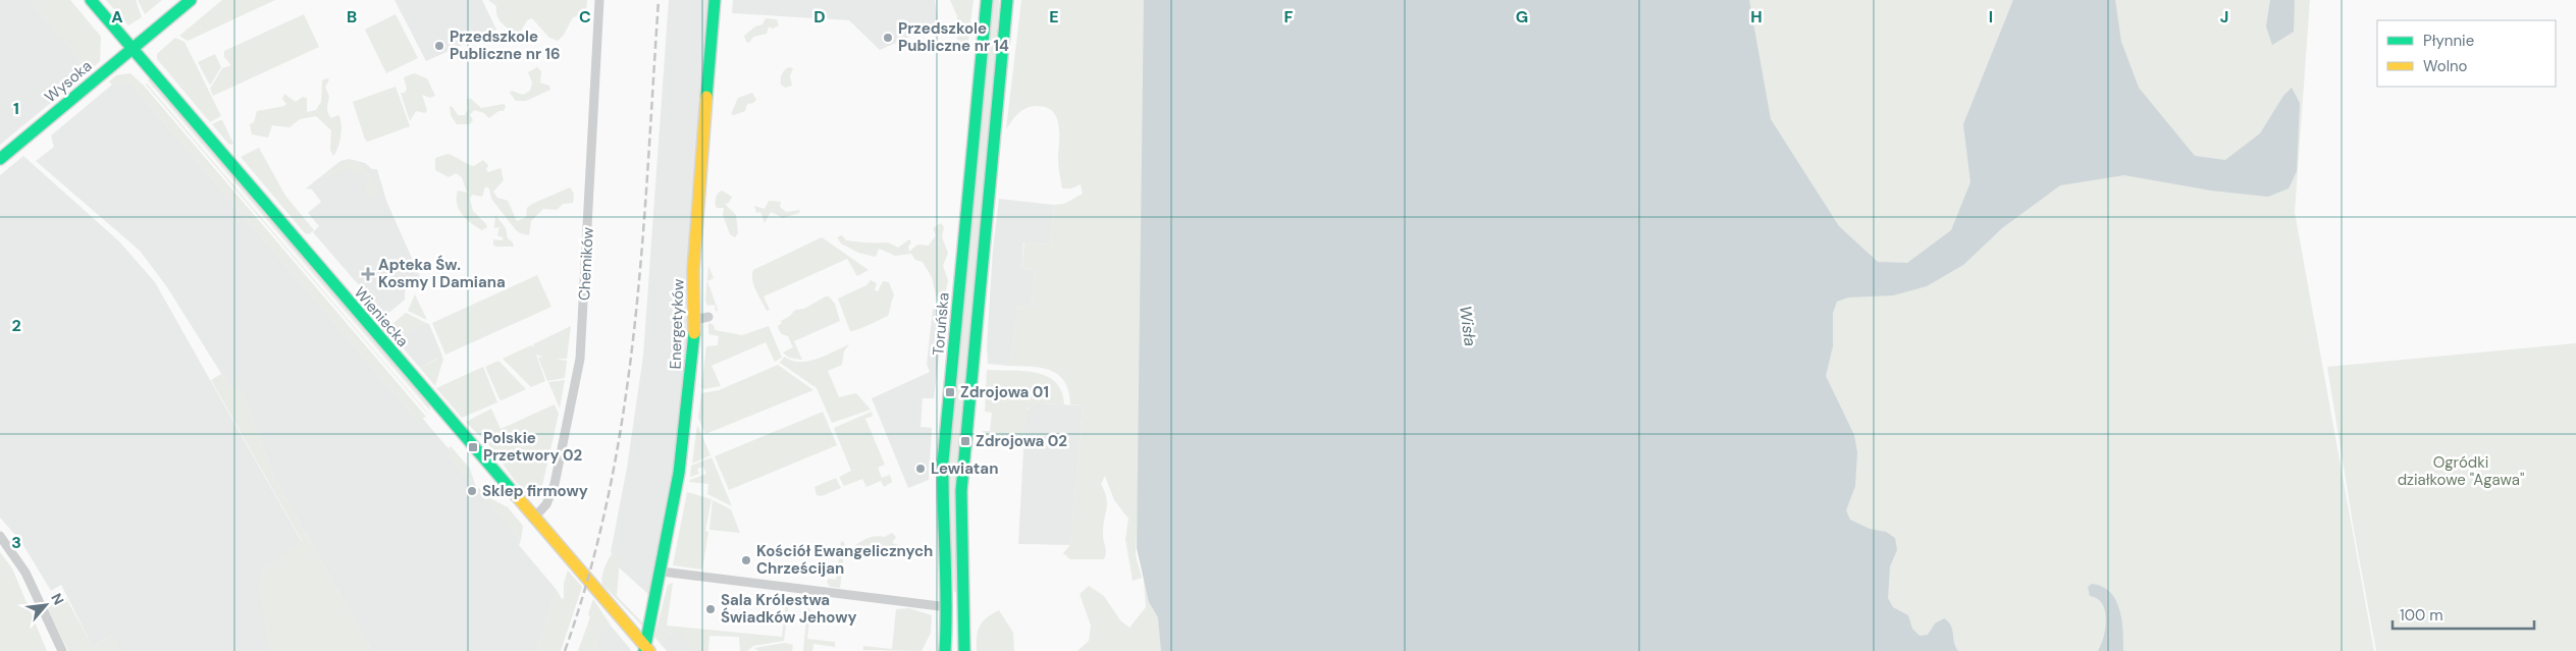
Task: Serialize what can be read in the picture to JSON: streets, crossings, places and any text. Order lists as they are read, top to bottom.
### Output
{
  "streets": {
    "street": [
      "Wysoka",
      "Chemików",
      "Wieniecka",
      "Energetyków",
      "Toruńska"
    ]
  },
  "crossings": [
    ["Wysoka", "Wieniecka"],
    ["Chemików", "Wieniecka"],
    ["Wieniecka", "Energetyków"]
  ],
  "water": ["Wisła"],
  "parks": ["Ogródki działkowe \"Agawa\""],
  "places": {
    "other": [
      "Przedszkole Publiczne nr 14",
      "Przedszkole Publiczne nr 16",
      "Lewiatan",
      "Sklep firmowy",
      "Kościół Ewangelicznych Chrześcijan",
      "Sala Królestwa Świadków Jehowy"
    ],
    "health": ["Apteka Św. Kosmy I Damiana"],
    "transit": ["Zdrojowa 01", "Zdrojowa 02", "Polskie Przetwory 02"]
  },
  "legend": ["Płynnie", "Wolno"],
  "scale_bar": "100 m",
  "north": "top right",
  "grid": {
    "columns": [
      "A",
      "B",
      "C",
      "D",
      "E",
      "F",
      "G",
      "H",
      "I",
      "J"
    ],
    "rows": ["1", "2", "3"]
  }
}
